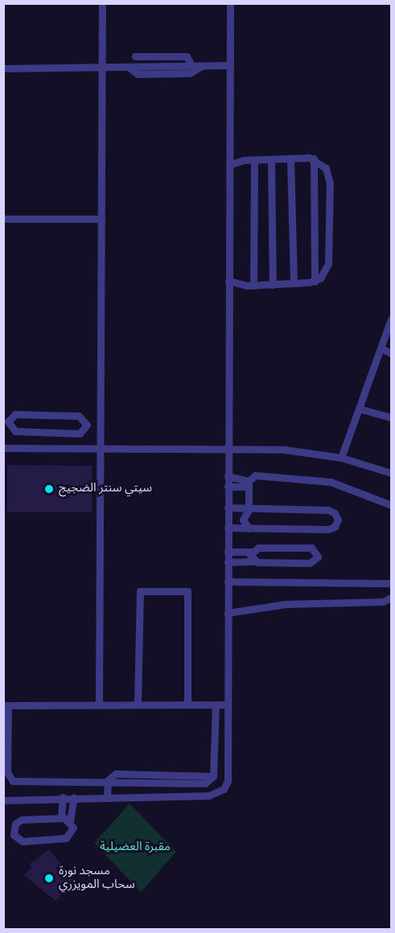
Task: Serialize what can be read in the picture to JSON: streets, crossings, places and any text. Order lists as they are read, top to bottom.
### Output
{
  "parks": ["مقبرة العضيلية"],
  "places": ["سيتي سنتر الضجيج", "مسجد نورة سحاب المويزري"]
}
